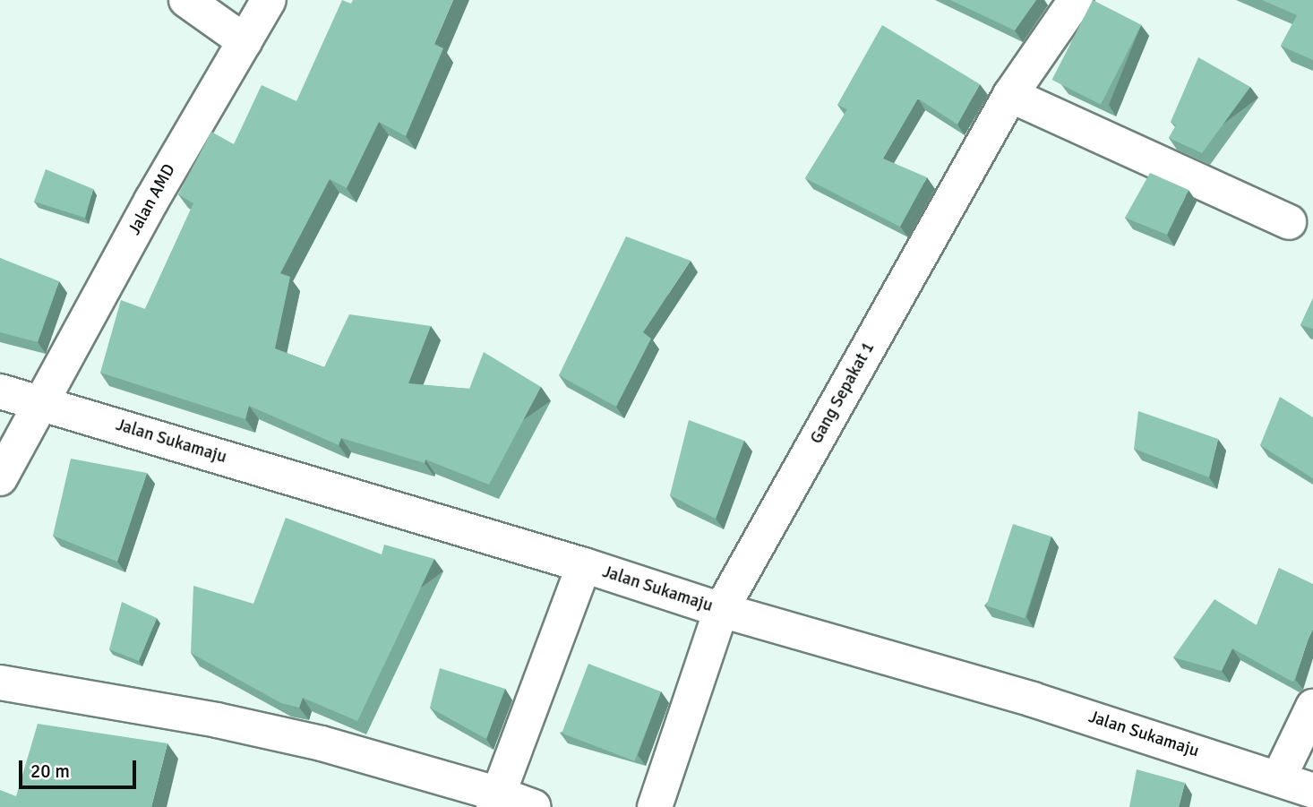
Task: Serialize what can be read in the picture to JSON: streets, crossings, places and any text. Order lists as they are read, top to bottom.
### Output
{
  "streets": {
    "street": ["Jalan AMD", "Gang Sepakat 1", "Jalan Sukamaju"]
  },
  "crossings": [
    ["Jalan AMD", "Jalan Sukamaju"],
    ["Gang Sepakat 1", "Jalan Sukamaju"]
  ],
  "scale_bar": "20 m"
}
